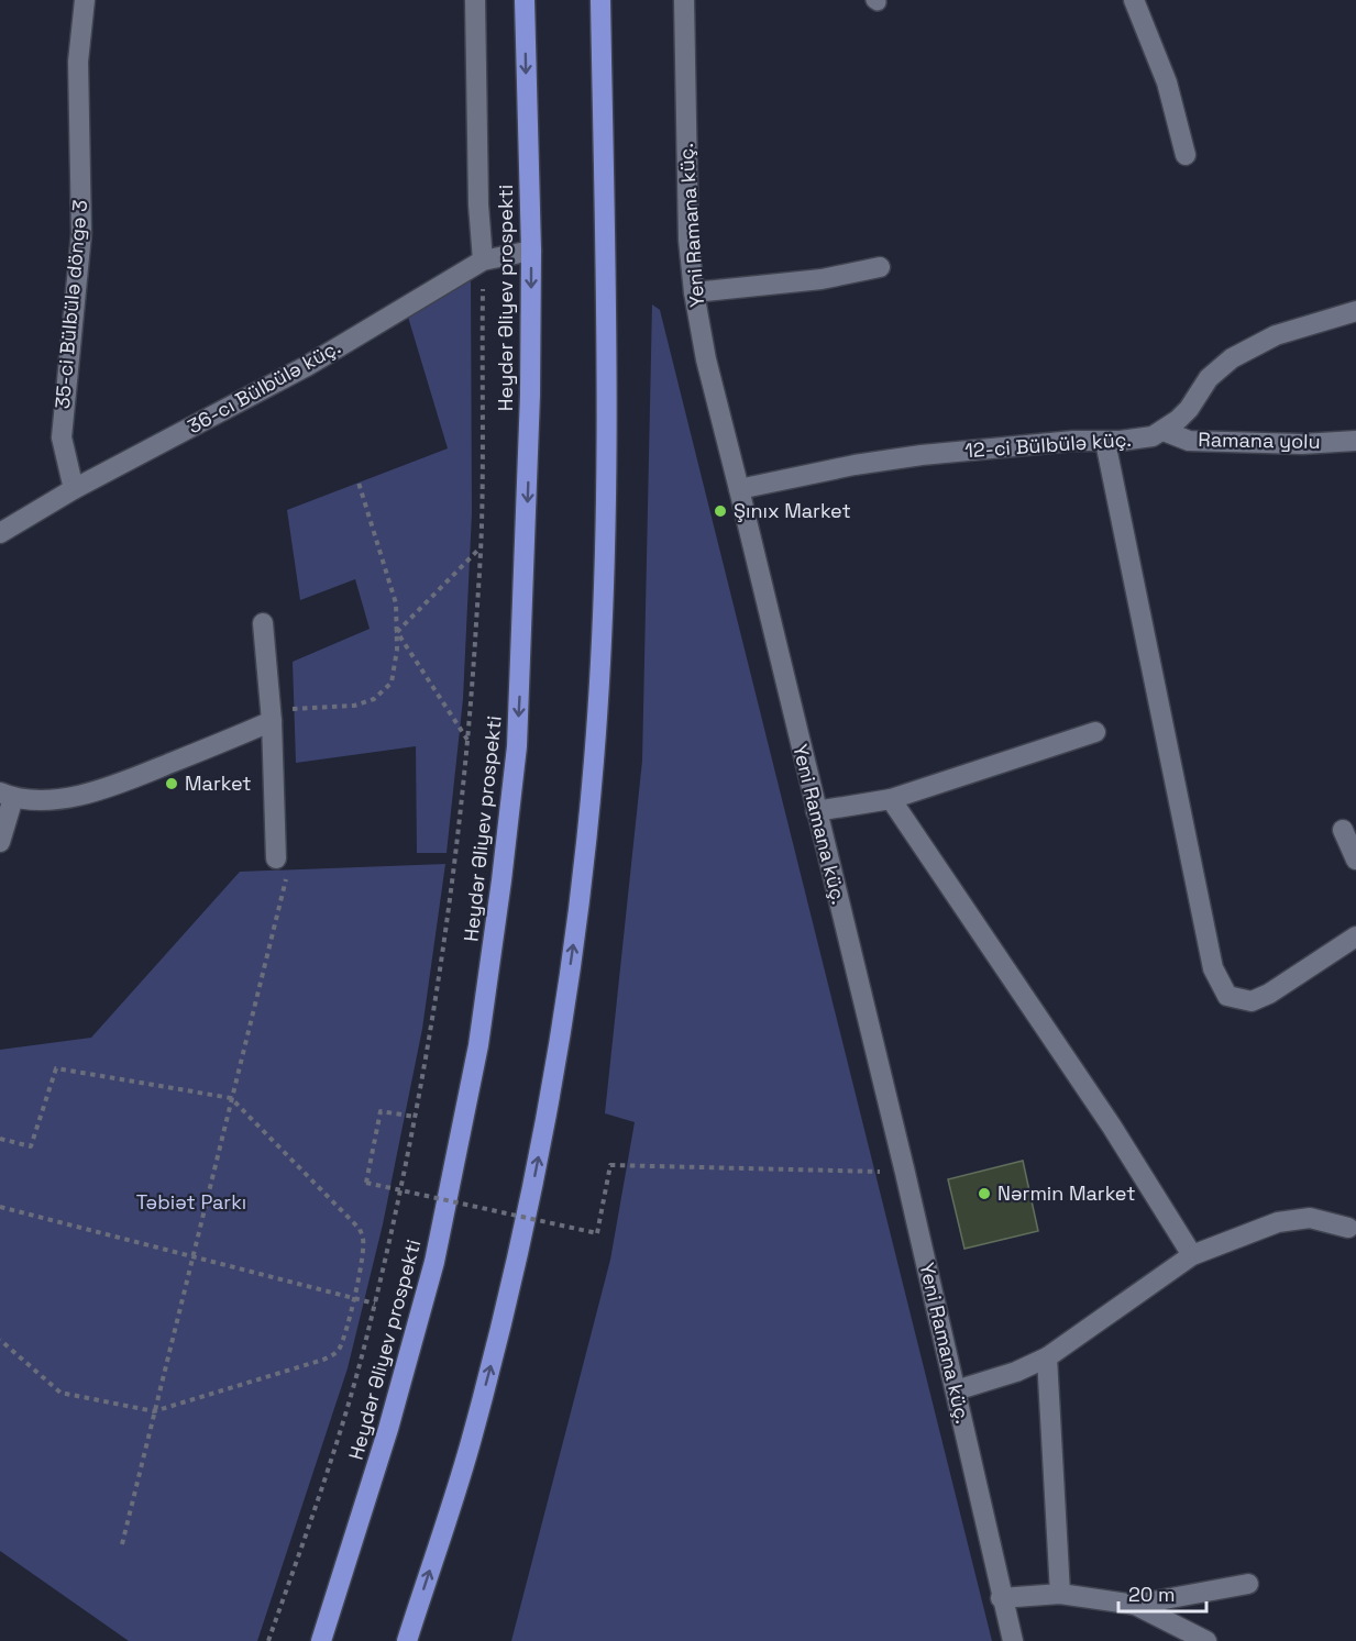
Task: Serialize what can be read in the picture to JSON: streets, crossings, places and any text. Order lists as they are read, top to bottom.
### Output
{
  "streets": {
    "highway": ["Heydər Əliyev prospekti"],
    "street": [
      "Yeni Ramana küç.",
      "35-ci Bülbülə döngə 3",
      "36-cı Bülbülə küç.",
      "Ramana yolu",
      "12-ci Bülbülə küç."
    ]
  },
  "crossings": [
    ["Yeni Ramana küç.", "12-ci Bülbülə küç."],
    ["Heydər Əliyev prospekti", "36-cı Bülbülə küç."],
    ["35-ci Bülbülə döngə 3", "36-cı Bülbülə küç."],
    ["Ramana yolu", "12-ci Bülbülə küç."]
  ],
  "parks": ["Təbiət Parkı"],
  "places": ["Şınıx Market", "Market", "Nərmin Market"],
  "scale_bar": "20 m"
}
